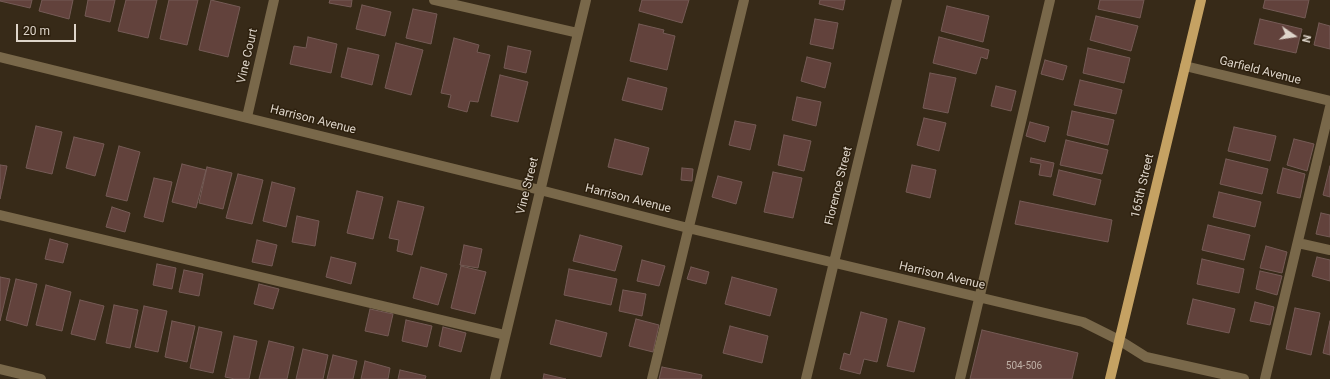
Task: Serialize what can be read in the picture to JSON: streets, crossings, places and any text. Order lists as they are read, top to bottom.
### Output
{
  "streets": {
    "main road": ["165th Street"],
    "street": [
      "Vine Court",
      "Garfield Avenue",
      "Harrison Avenue",
      "Vine Street",
      "Florence Street"
    ]
  },
  "crossings": [
    ["Vine Court", "Harrison Avenue"],
    ["Garfield Avenue", "165th Street"],
    ["Harrison Avenue", "Vine Street"],
    ["Harrison Avenue", "Florence Street"],
    ["Harrison Avenue", "165th Street"]
  ],
  "house_numbers": ["504-506"],
  "scale_bar": "20 m",
  "north": "right"
}
